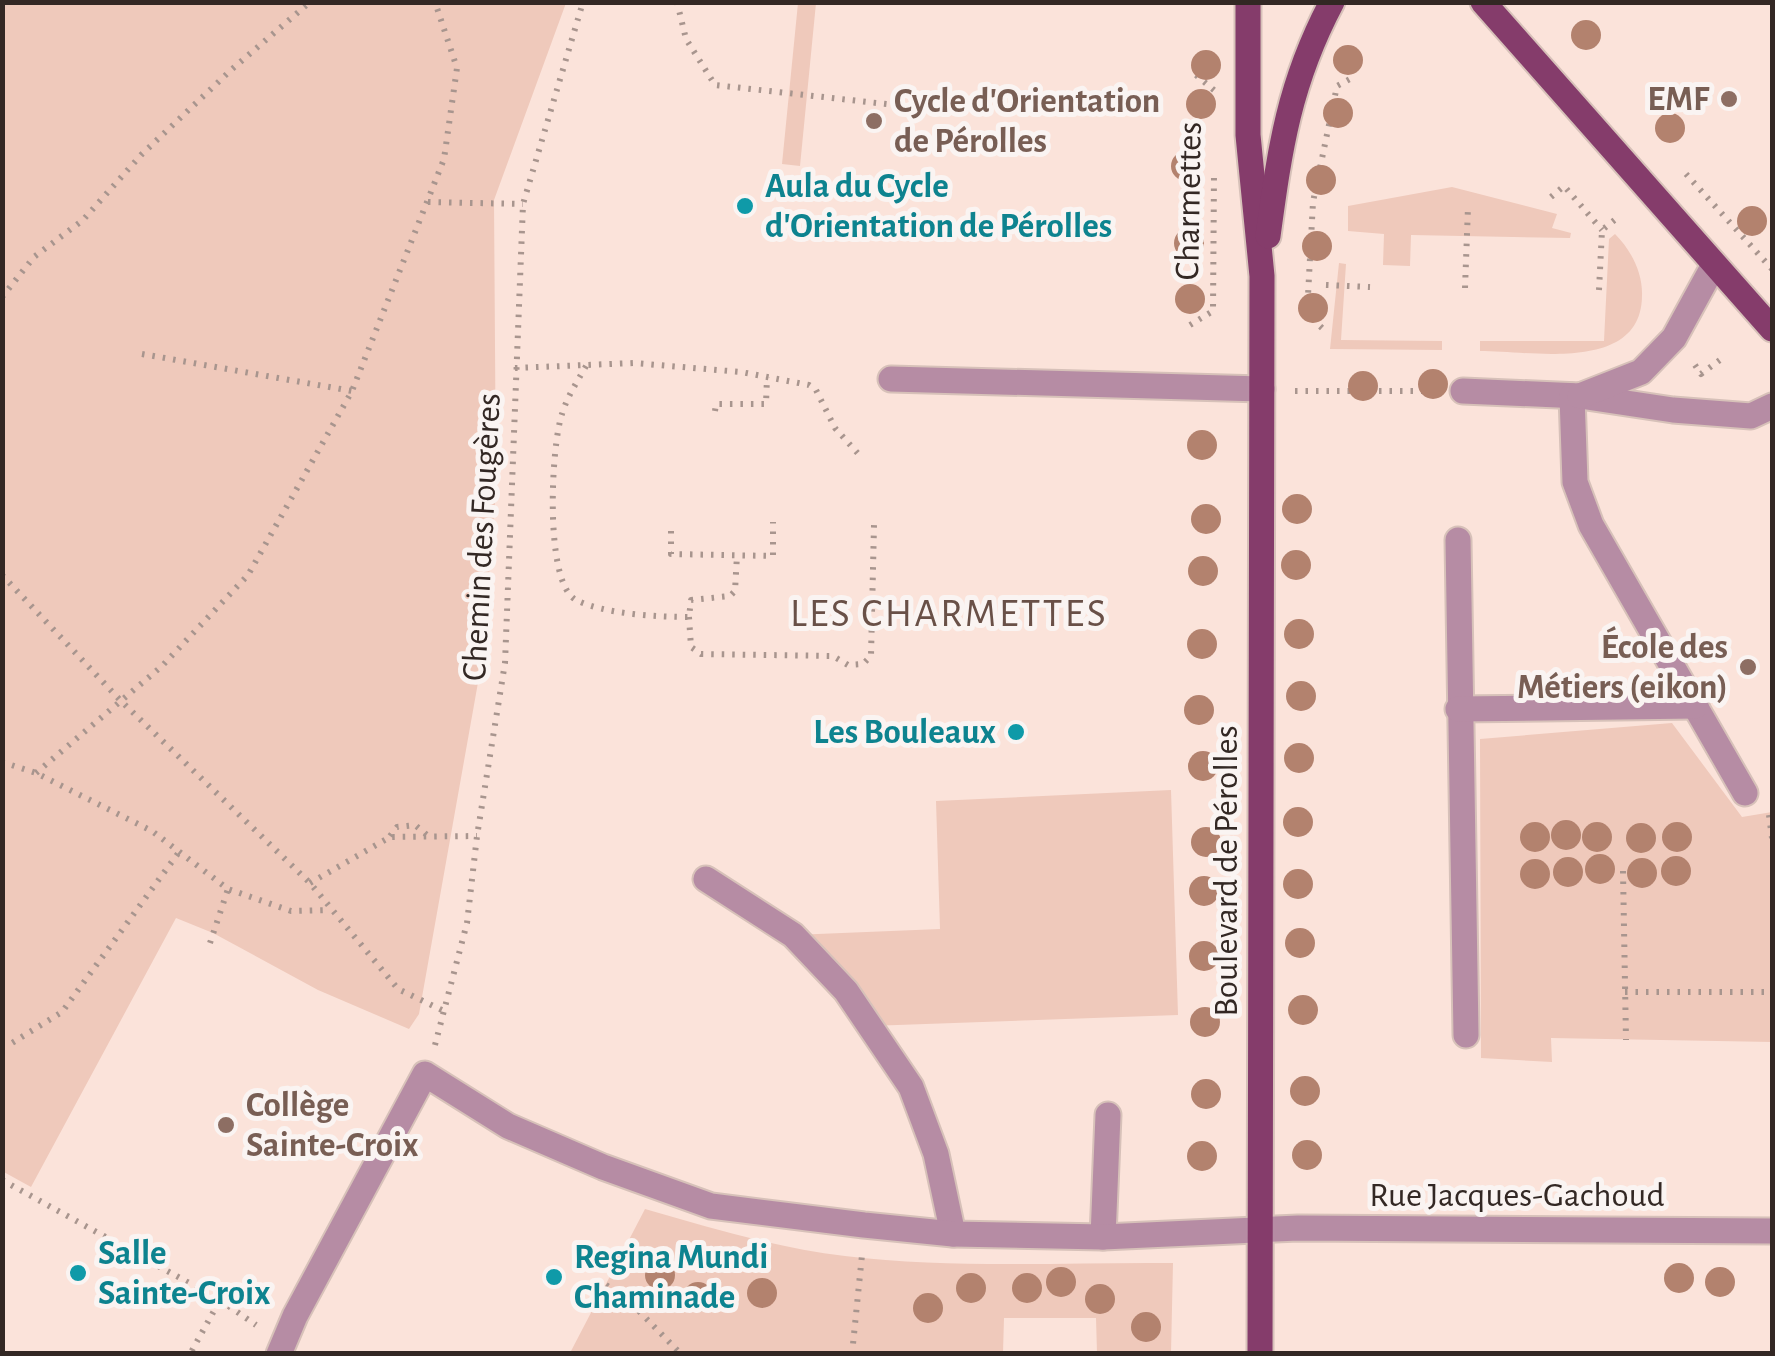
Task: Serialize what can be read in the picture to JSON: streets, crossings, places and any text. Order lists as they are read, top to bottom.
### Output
{
  "streets": {
    "main road": ["Boulevard de Pérolles"],
    "street": ["Rue Jacques-Gachoud"],
    "path": ["Charmettes", "Chemin des Fougères"]
  },
  "crossings": [
    ["Chemin des Fougères", "Rue Jacques-Gachoud"],
    ["Boulevard de Pérolles", "Rue Jacques-Gachoud"]
  ],
  "districts": ["LES CHARMETTES"],
  "places": [
    "EMF",
    "Cycle d'Orientation de Pérolles",
    "Aula du Cycle d'Orientation de Pérolles",
    "École des Métiers (eikon)",
    "Les Bouleaux",
    "Collège Sainte-Croix",
    "Salle Sainte-Croix",
    "Regina Mundi Chaminade"
  ]
}
